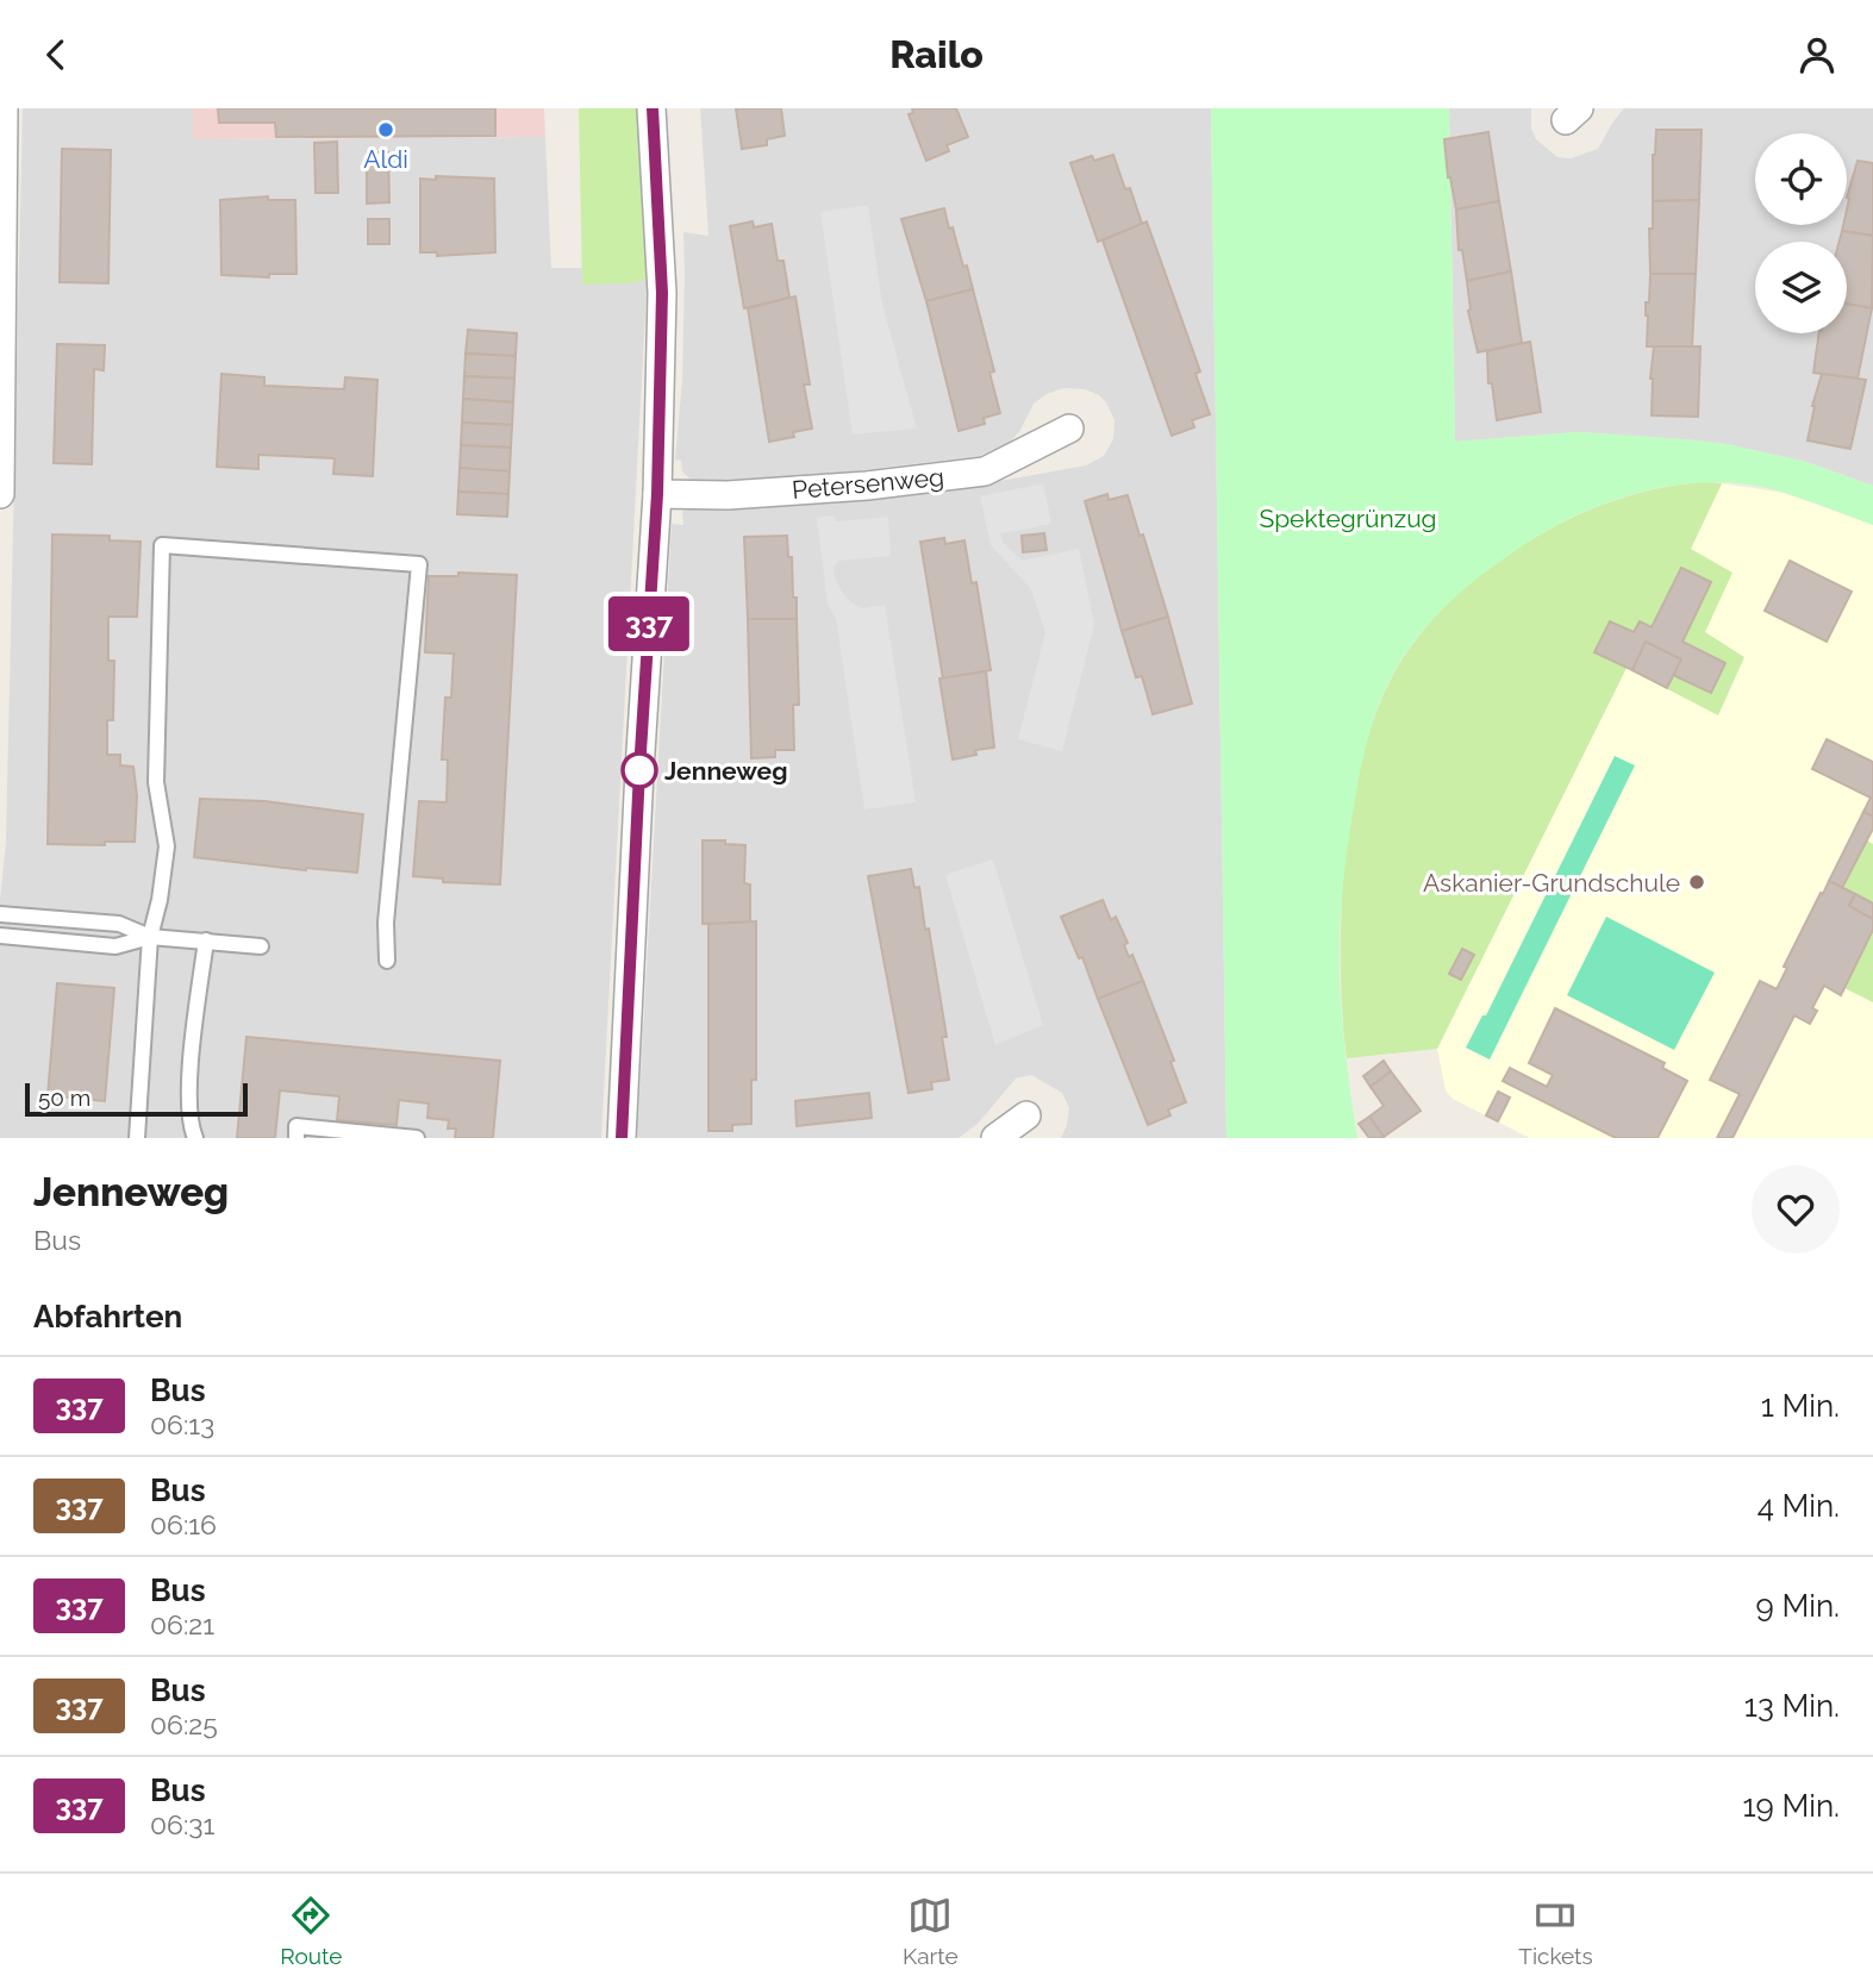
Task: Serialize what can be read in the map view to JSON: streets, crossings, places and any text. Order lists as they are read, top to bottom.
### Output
{
  "streets": {
    "street": ["Petersenweg"]
  },
  "parks": ["Spektegrünzug"],
  "places": ["Aldi", "Jenneweg", "Askanier-Grundschule"],
  "lines": ["bus line 337"],
  "scale_bar": "50 m",
  "page": {
    "header": "Railo",
    "on_map": "337",
    "scale": "50 m",
    "heading": [
      ["Jenneweg", "Bus"],
      "Abfahrten"
    ],
    "list": [
      {
        "mark": "337",
        "name": "Bus",
        "note": "06:13",
        "value": "1 Min."
      },
      {
        "mark": "337",
        "name": "Bus",
        "note": "06:16",
        "value": "4 Min."
      },
      {
        "mark": "337",
        "name": "Bus",
        "note": "06:21",
        "value": "9 Min."
      },
      {
        "mark": "337",
        "name": "Bus",
        "note": "06:25",
        "value": "13 Min."
      },
      {
        "mark": "337",
        "name": "Bus",
        "note": "06:31",
        "value": "19 Min."
      }
    ],
    "tabs": ["Route", "Karte", "Tickets"]
  }
}
